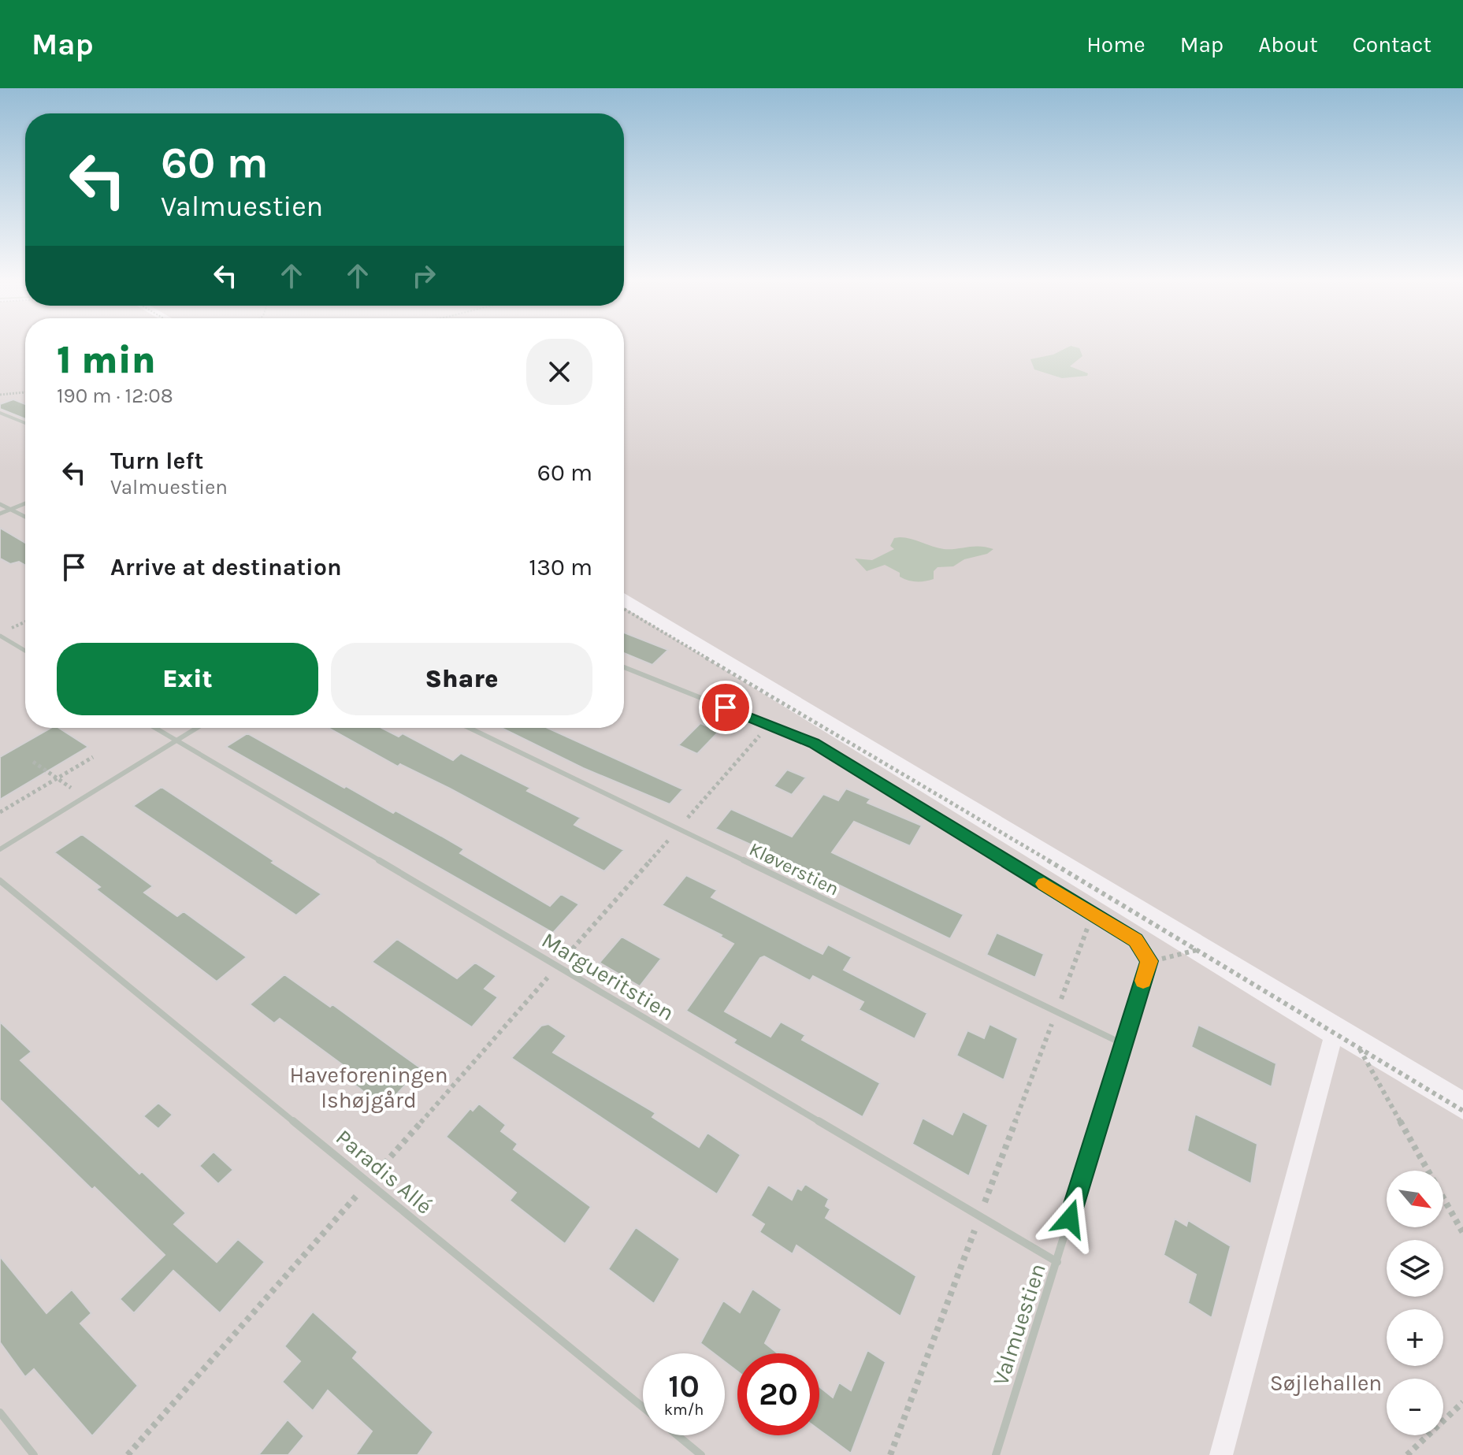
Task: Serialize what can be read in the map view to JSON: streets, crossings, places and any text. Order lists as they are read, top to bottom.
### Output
{
  "streets": {
    "lane": [
      "Kløverstien",
      "Margueritstien",
      "Paradis Allé",
      "Valmuestien"
    ]
  },
  "crossings": [
    ["Kløverstien", "Valmuestien"],
    ["Margueritstien", "Valmuestien"]
  ],
  "parks": ["Haveforeningen Ishøjgård", "Søjlehallen"],
  "north": "bottom right",
  "page": {
    "header": "Map",
    "nav": [
      "Home",
      "Map",
      "About",
      "Contact"
    ],
    "turn": ["60 m", "Valmuestien"],
    "heading": ["1 min", "190 m · 12:08"],
    "list": [
      {
        "name": "Turn left",
        "note": "Valmuestien",
        "value": "60 m"
      },
      {
        "name": "Arrive at destination",
        "value": "130 m"
      }
    ],
    "buttons": ["Exit", "Share"],
    "map_buttons": ["+", "−"],
    "speed": "10 km/h",
    "limit": "20"
  }
}
